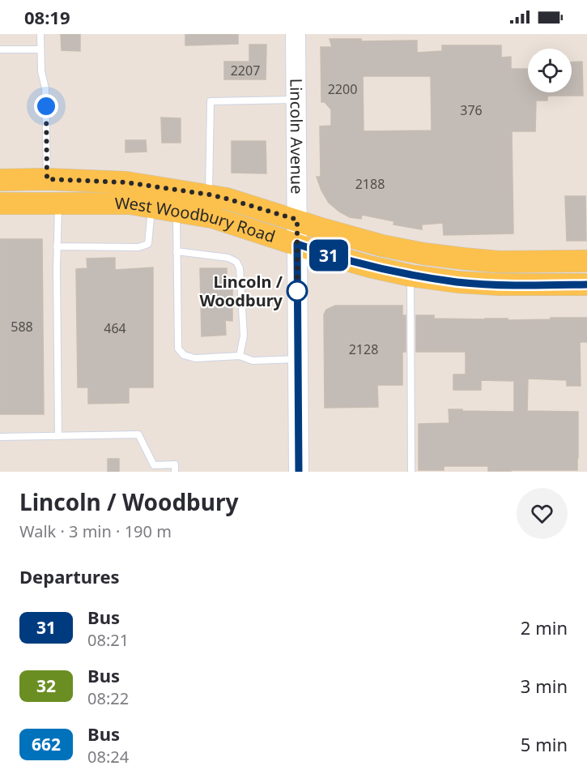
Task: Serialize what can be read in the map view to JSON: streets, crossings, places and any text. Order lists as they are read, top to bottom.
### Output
{
  "streets": {
    "main road": ["Lincoln Avenue", "West Woodbury Road"]
  },
  "crossings": [
    ["Lincoln Avenue", "West Woodbury Road"]
  ],
  "places": ["Lincoln / Woodbury"],
  "lines": ["bus line 31"],
  "house_numbers": [
    "2207",
    "2200",
    "376",
    "2188",
    "588",
    "464",
    "2128"
  ],
  "page": {
    "status": "08:19",
    "on_map": "31",
    "heading": [
      ["Lincoln / Woodbury", "Walk · 3 min · 190 m"],
      "Departures"
    ],
    "list": [
      {
        "mark": "31",
        "name": "Bus",
        "note": "08:21",
        "value": "2 min"
      },
      {
        "mark": "32",
        "name": "Bus",
        "note": "08:22",
        "value": "3 min"
      },
      {
        "mark": "662",
        "name": "Bus",
        "note": "08:24",
        "value": "5 min"
      }
    ]
  }
}
